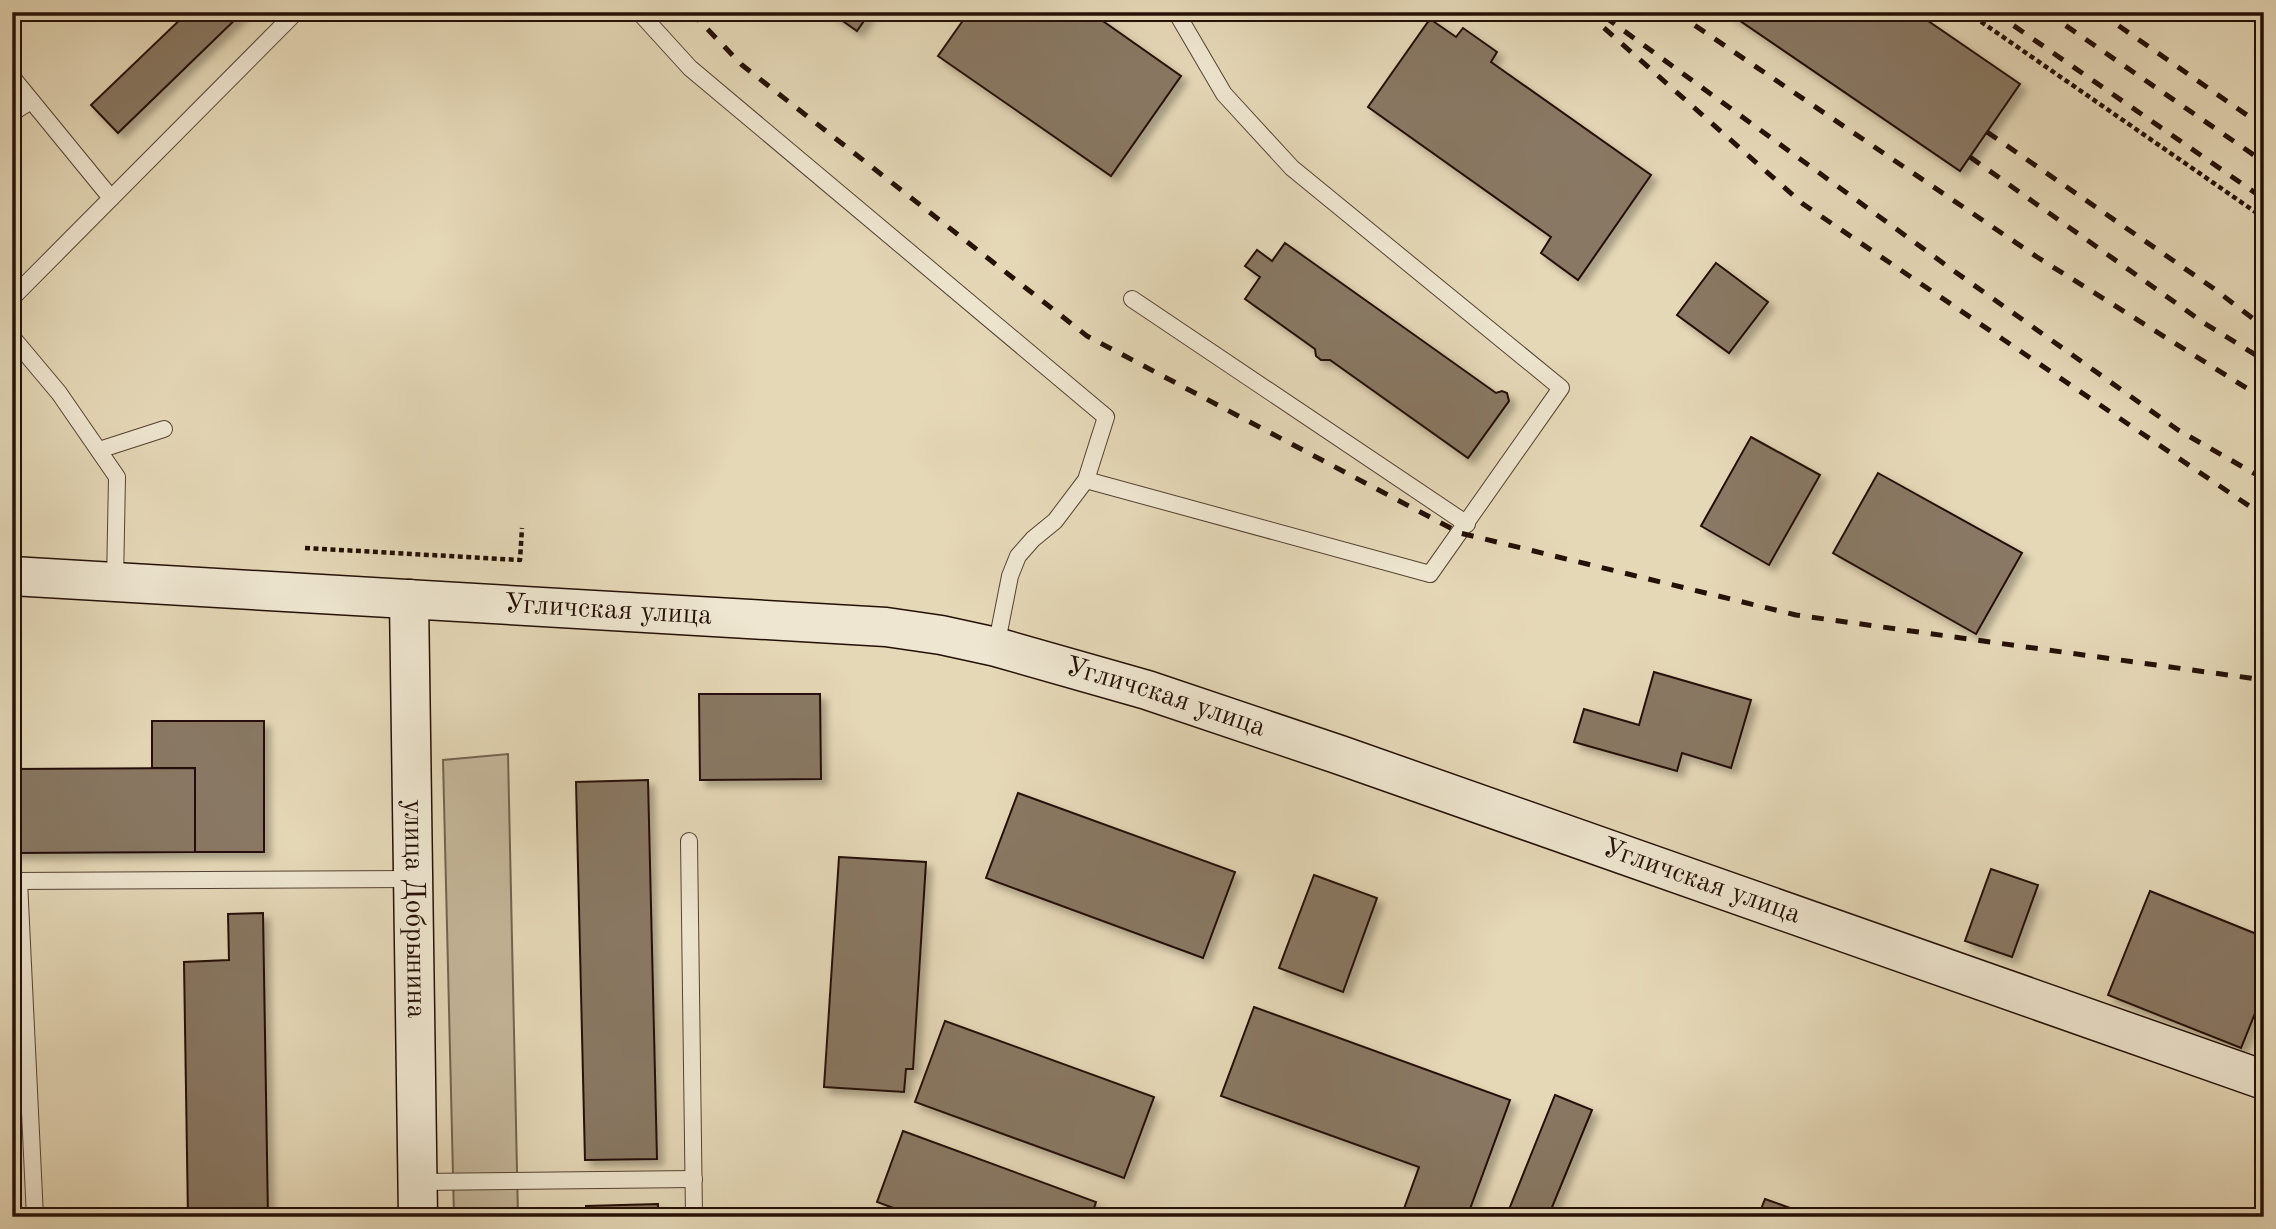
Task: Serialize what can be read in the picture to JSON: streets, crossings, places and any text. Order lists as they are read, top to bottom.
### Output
{
  "streets": {
    "street": ["Угличская улица", "улица Добрынина"]
  },
  "crossings": [
    ["Угличская улица", "улица Добрынина"]
  ]
}
